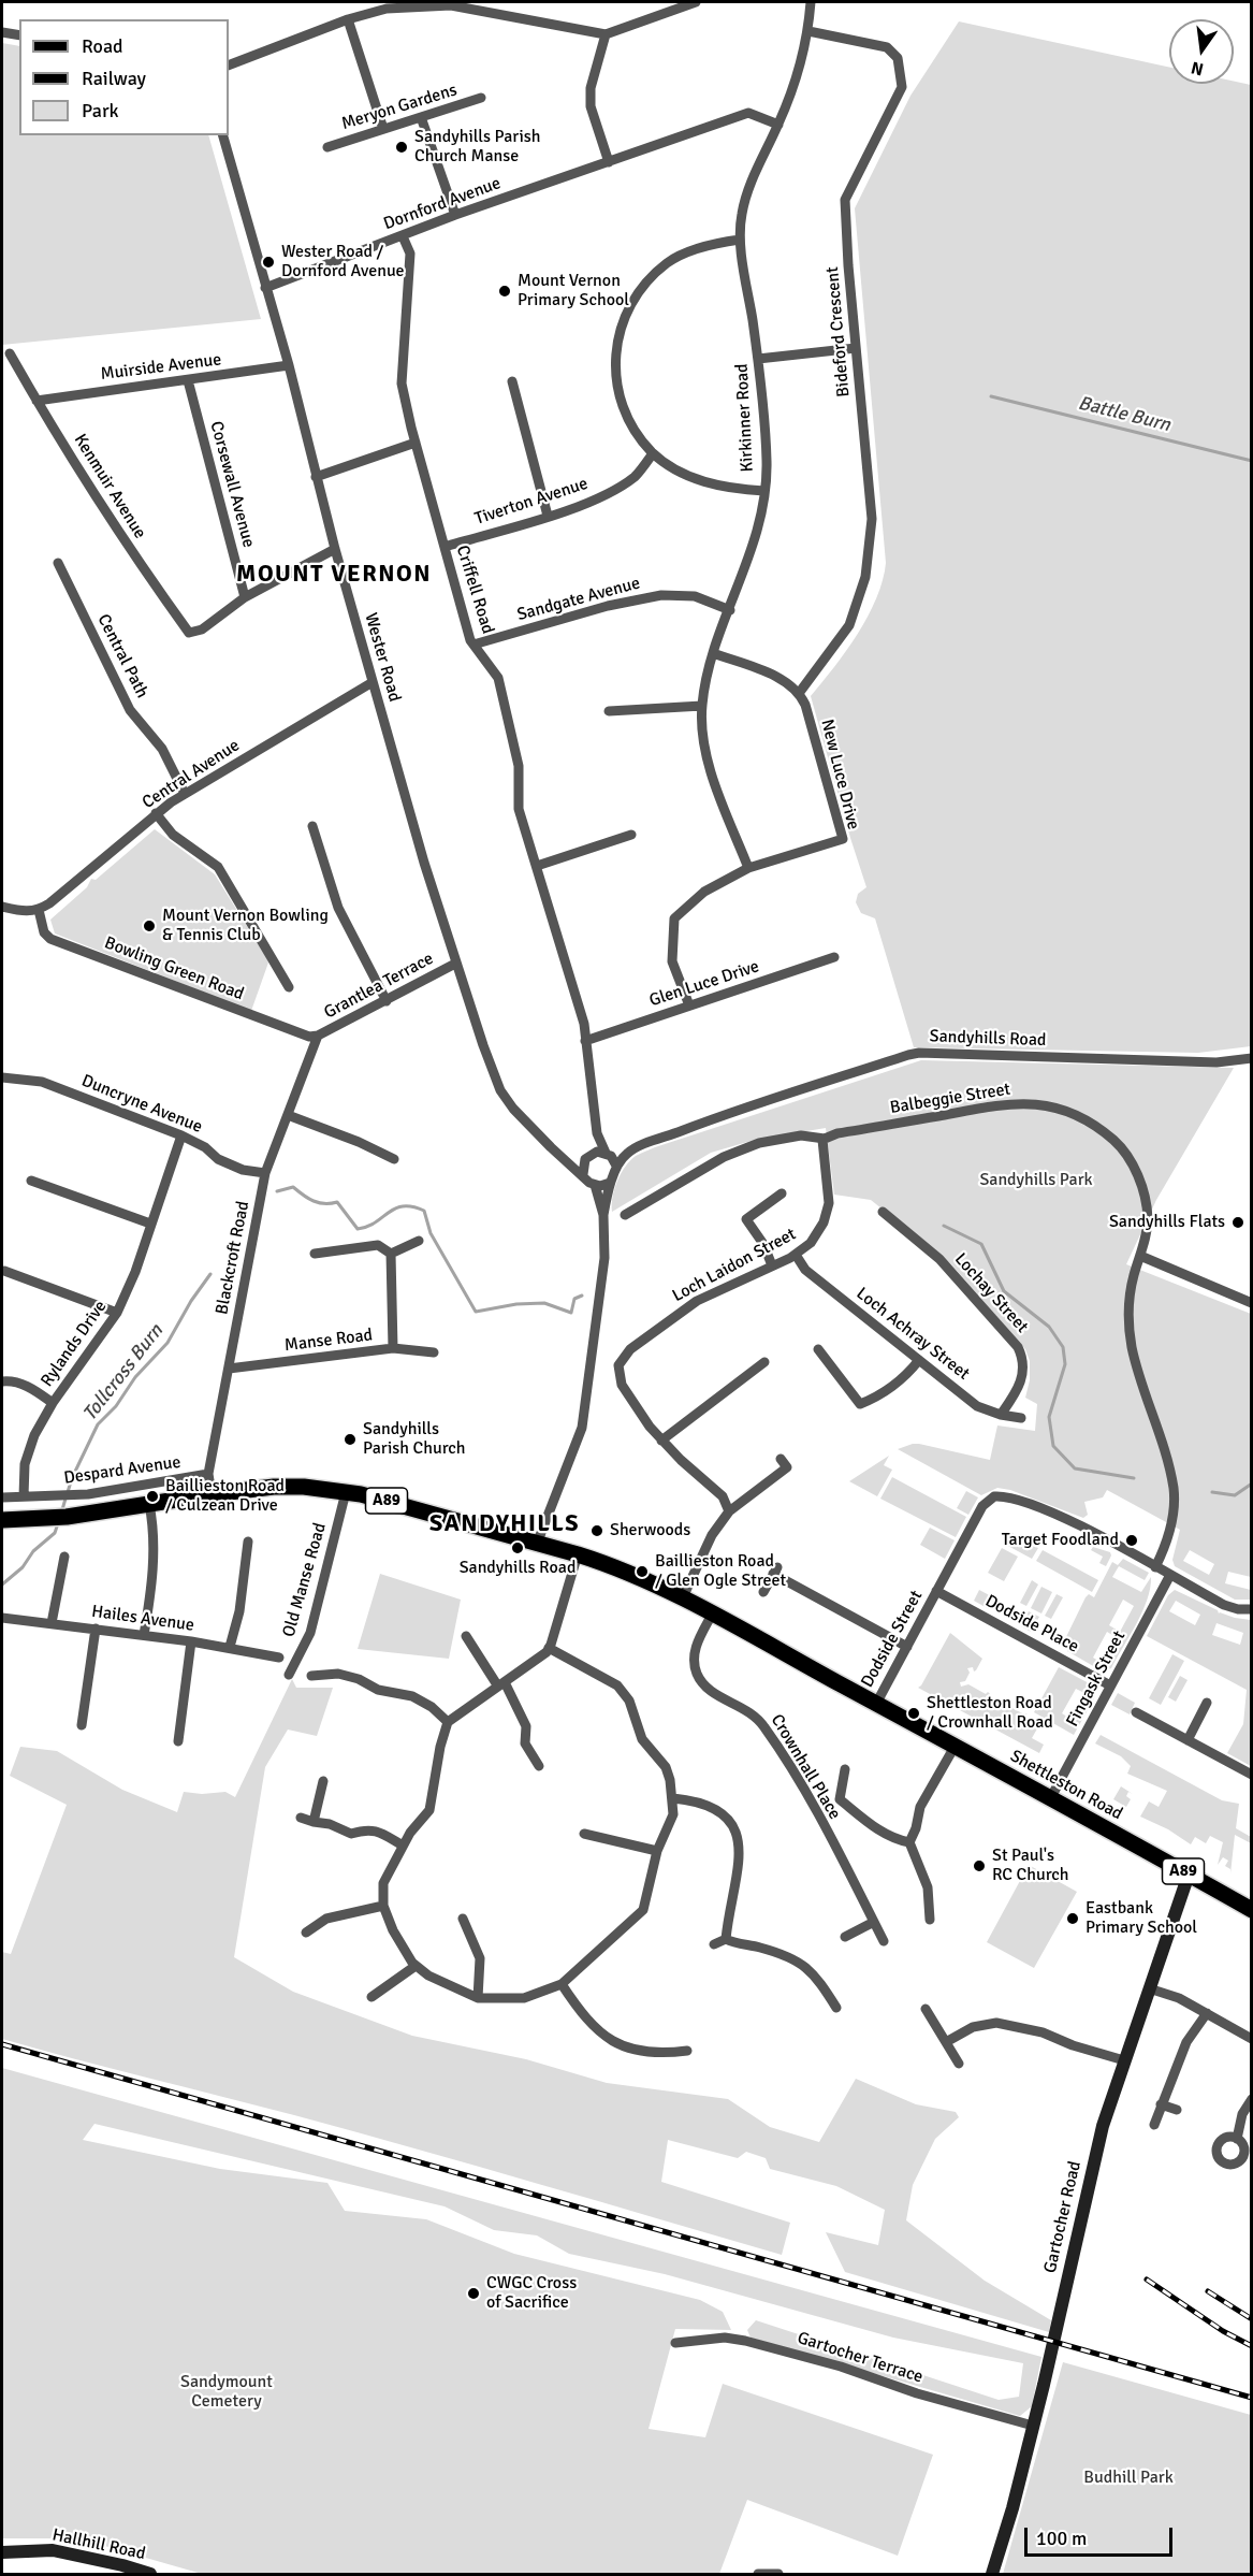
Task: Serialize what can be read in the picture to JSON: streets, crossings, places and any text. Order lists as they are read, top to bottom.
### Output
{
  "streets": {
    "main road": [
      "A89",
      "Shettleston Road",
      "Gartocher Road",
      "Hallhill Road"
    ],
    "street": [
      "Meryon Gardens",
      "Dornford Avenue",
      "Bideford Crescent",
      "Muirside Avenue",
      "Kirkinner Road",
      "Corsewall Avenue",
      "Kenmuir Avenue",
      "Tiverton Avenue",
      "Criffell Road",
      "Sandgate Avenue",
      "Central Path",
      "Wester Road",
      "Central Avenue",
      "New Luce Drive",
      "Bowling Green Road",
      "Glen Luce Drive",
      "Grantlea Terrace",
      "Sandyhills Road",
      "Balbeggie Street",
      "Duncryne Avenue",
      "Blackcroft Road",
      "Loch Laidon Street",
      "Lochay Street",
      "Loch Achray Street",
      "Manse Road",
      "Rylands Drive",
      "Despard Avenue",
      "Old Manse Road",
      "Hailes Avenue",
      "Dodside Place",
      "Dodside Street",
      "Fingask Street",
      "Crownhall Place",
      "Gartocher Terrace"
    ]
  },
  "crossings": [
    ["Dornford Avenue", "Kirkinner Road"],
    ["Dornford Avenue", "Criffell Road"],
    ["Dornford Avenue", "Wester Road"],
    ["Bideford Crescent", "Kirkinner Road"],
    ["Bideford Crescent", "New Luce Drive"],
    ["Muirside Avenue", "Corsewall Avenue"],
    ["Muirside Avenue", "Kenmuir Avenue"],
    ["Muirside Avenue", "Wester Road"],
    ["Kirkinner Road", "Sandgate Avenue"],
    ["Kirkinner Road", "New Luce Drive"],
    ["Corsewall Avenue", "Kenmuir Avenue"],
    ["Tiverton Avenue", "Criffell Road"],
    ["Criffell Road", "Sandgate Avenue"],
    ["Criffell Road", "Wester Road"],
    ["Criffell Road", "Glen Luce Drive"],
    ["Criffell Road", "Sandyhills Road"],
    ["Central Path", "Central Avenue"],
    ["Wester Road", "Central Avenue"],
    ["Wester Road", "Grantlea Terrace"],
    ["Wester Road", "Sandyhills Road"],
    ["Central Avenue", "Bowling Green Road"],
    ["New Luce Drive", "Glen Luce Drive"],
    ["Bowling Green Road", "Grantlea Terrace"],
    ["Bowling Green Road", "Blackcroft Road"],
    ["Grantlea Terrace", "Blackcroft Road"],
    ["Sandyhills Road", "A89"],
    ["Balbeggie Street", "Loch Laidon Street"],
    ["Balbeggie Street", "Dodside Street"],
    ["Duncryne Avenue", "Blackcroft Road"],
    ["Duncryne Avenue", "Rylands Drive"],
    ["Blackcroft Road", "Manse Road"],
    ["Blackcroft Road", "Despard Avenue"],
    ["Blackcroft Road", "A89"],
    ["Loch Laidon Street", "Loch Achray Street"],
    ["Lochay Street", "Loch Achray Street"],
    ["Rylands Drive", "Despard Avenue"],
    ["A89", "Old Manse Road"],
    ["A89", "Shettleston Road"],
    ["Dodside Place", "Dodside Street"],
    ["Dodside Place", "Fingask Street"],
    ["Dodside Street", "Fingask Street"],
    ["Dodside Street", "Shettleston Road"],
    ["Fingask Street", "Shettleston Road"],
    ["Crownhall Place", "Shettleston Road"],
    ["Shettleston Road", "Gartocher Road"],
    ["Gartocher Road", "Gartocher Terrace"]
  ],
  "districts": ["MOUNT VERNON", "SANDYHILLS"],
  "water": ["Battle Burn", "Tollcross Burn"],
  "parks": ["Sandyhills Park", "Sandymount Cemetery", "Budhill Park"],
  "places": [
    "Sandyhills Parish Church Manse",
    "Wester Road / Dornford Avenue",
    "Mount Vernon Primary School",
    "Mount Vernon Bowling & Tennis Club",
    "Sandyhills Flats",
    "Sandyhills Parish Church",
    "Baillieston Road / Culzean Drive",
    "Sherwoods",
    "Target Foodland",
    "Sandyhills Road",
    "Baillieston Road / Glen Ogle Street",
    "Shettleston Road / Crownhall Road",
    "St Paul's RC Church",
    "Eastbank Primary School",
    "CWGC Cross of Sacrifice"
  ],
  "legend": ["Road", "Railway", "Park"],
  "scale_bar": "100 m",
  "north": "bottom"
}
